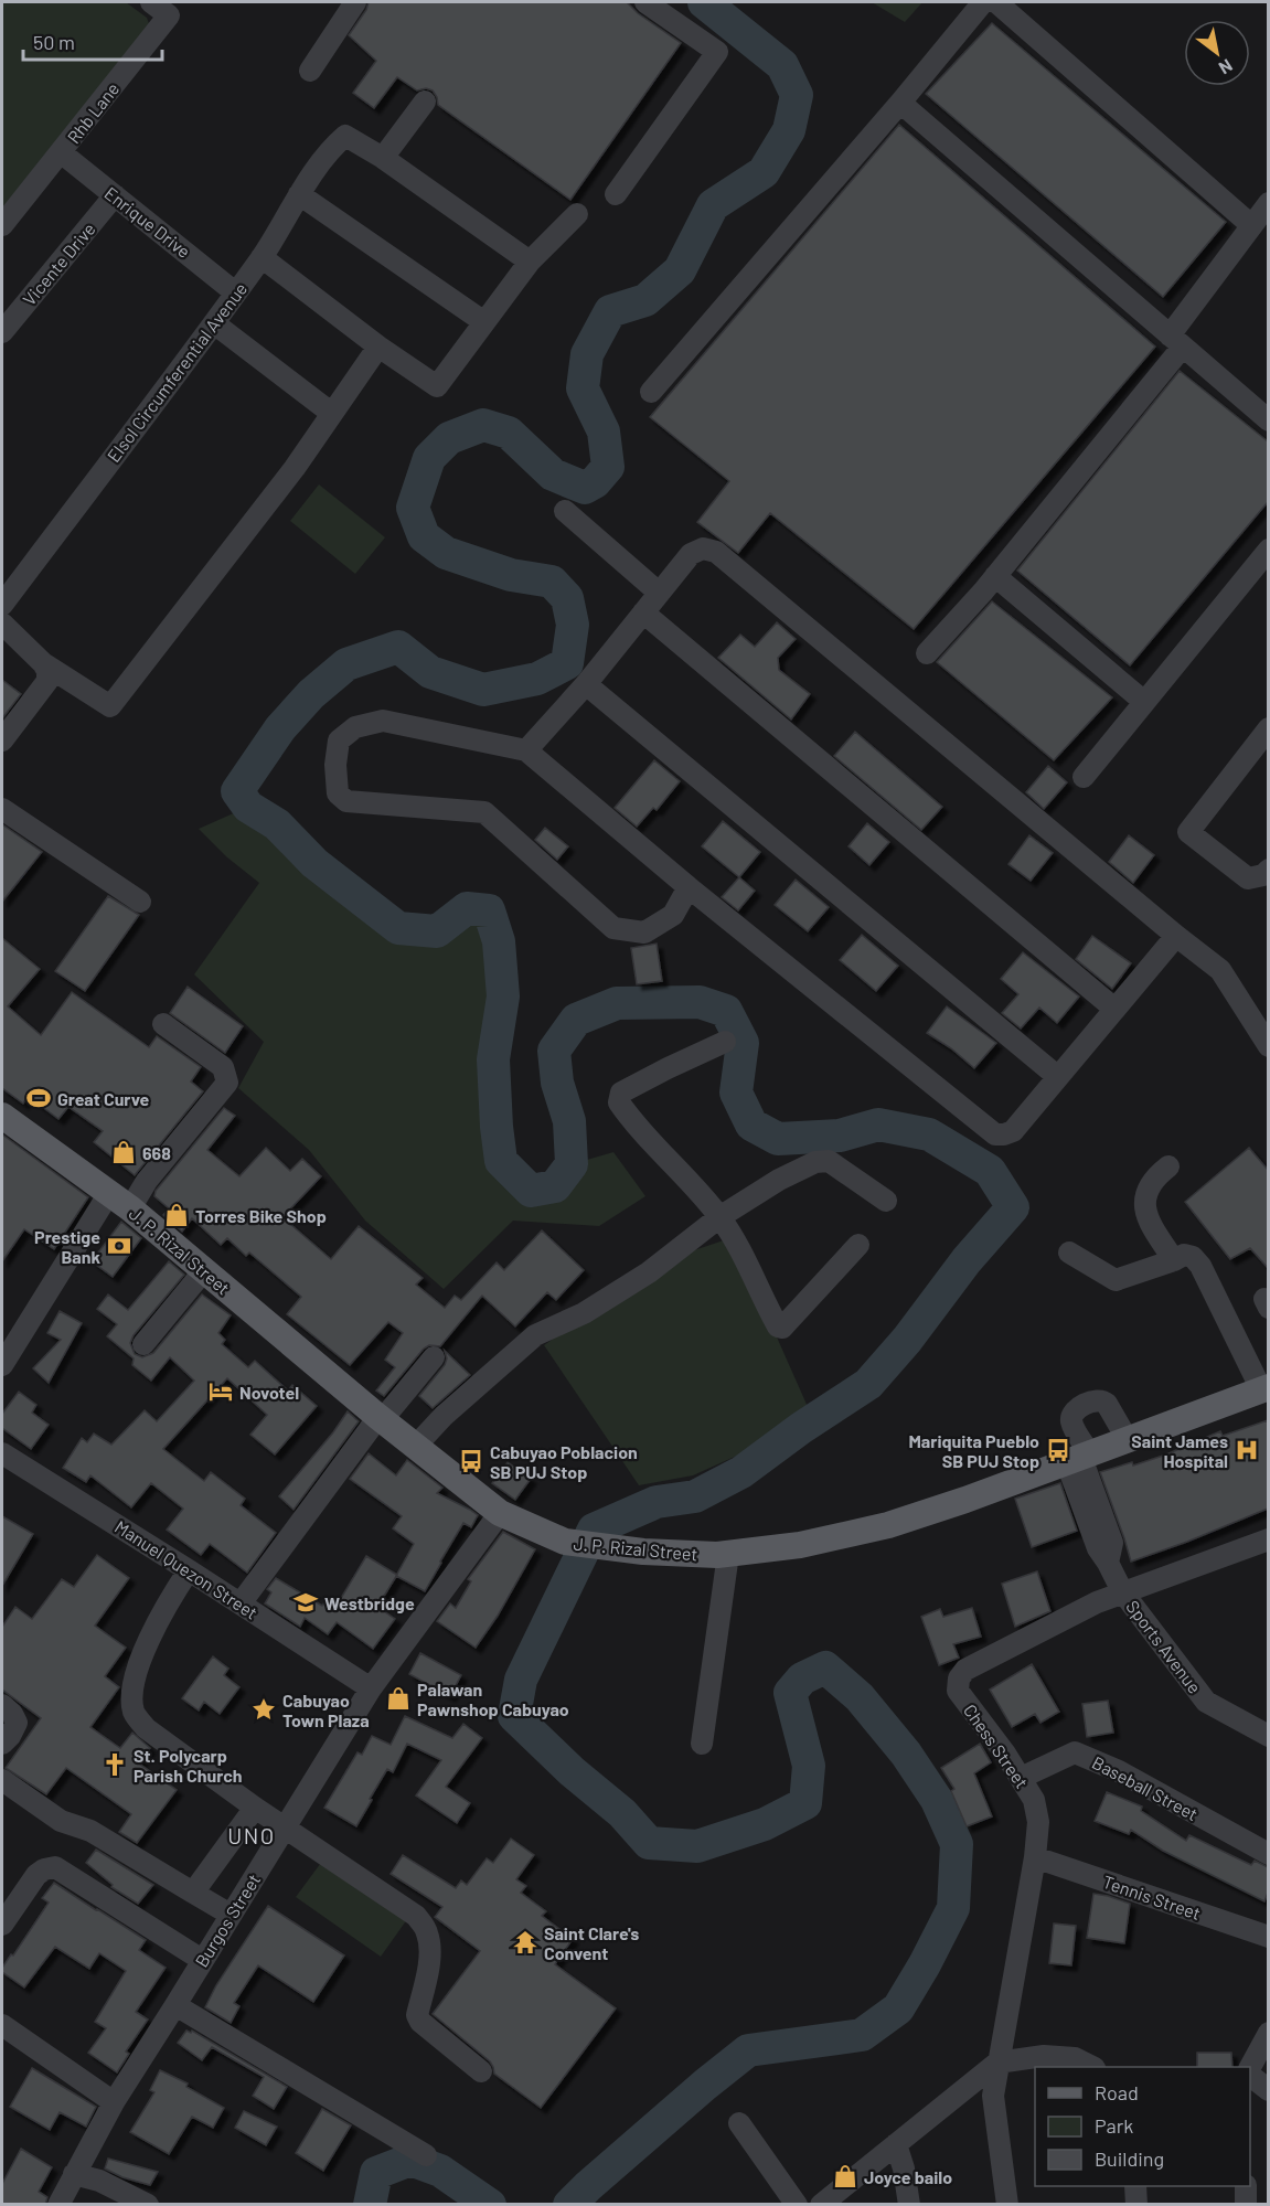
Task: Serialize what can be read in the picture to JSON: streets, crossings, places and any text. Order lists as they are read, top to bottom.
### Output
{
  "streets": {
    "main road": ["J. P. Rizal Street"],
    "street": [
      "Rhb Lane",
      "Enrique Drive",
      "Vicente Drive",
      "Elsol Circumferential Avenue",
      "Manuel Quezon Street",
      "Sports Avenue",
      "Chess Street",
      "Baseball Street",
      "Tennis Street",
      "Burgos Street"
    ]
  },
  "crossings": [
    ["Rhb Lane", "Enrique Drive"],
    ["Enrique Drive", "Vicente Drive"],
    ["Enrique Drive", "Elsol Circumferential Avenue"],
    ["J. P. Rizal Street", "Sports Avenue"],
    ["J. P. Rizal Street", "Burgos Street"],
    ["Manuel Quezon Street", "Burgos Street"],
    ["Sports Avenue", "Chess Street"],
    ["Chess Street", "Baseball Street"],
    ["Chess Street", "Tennis Street"]
  ],
  "districts": ["UNO"],
  "places": {
    "sports": ["Great Curve"],
    "shop": [
      "668",
      "Torres Bike Shop",
      "Palawan Pawnshop Cabuyao",
      "Joyce bailo"
    ],
    "bank": ["Prestige Bank"],
    "hotel": ["Novotel"],
    "bus stop": ["Mariquita Pueblo SB PUJ Stop", "Cabuyao Poblacion SB PUJ Stop"],
    "hospital": ["Saint James Hospital"],
    "school or university": ["Westbridge"],
    "place": ["Cabuyao Town Plaza"],
    "church": ["St. Polycarp Parish Church"],
    "temple": ["Saint Clare's Convent"]
  },
  "legend": ["Road", "Park", "Building"],
  "scale_bar": "50 m",
  "north": "bottom right"
}
